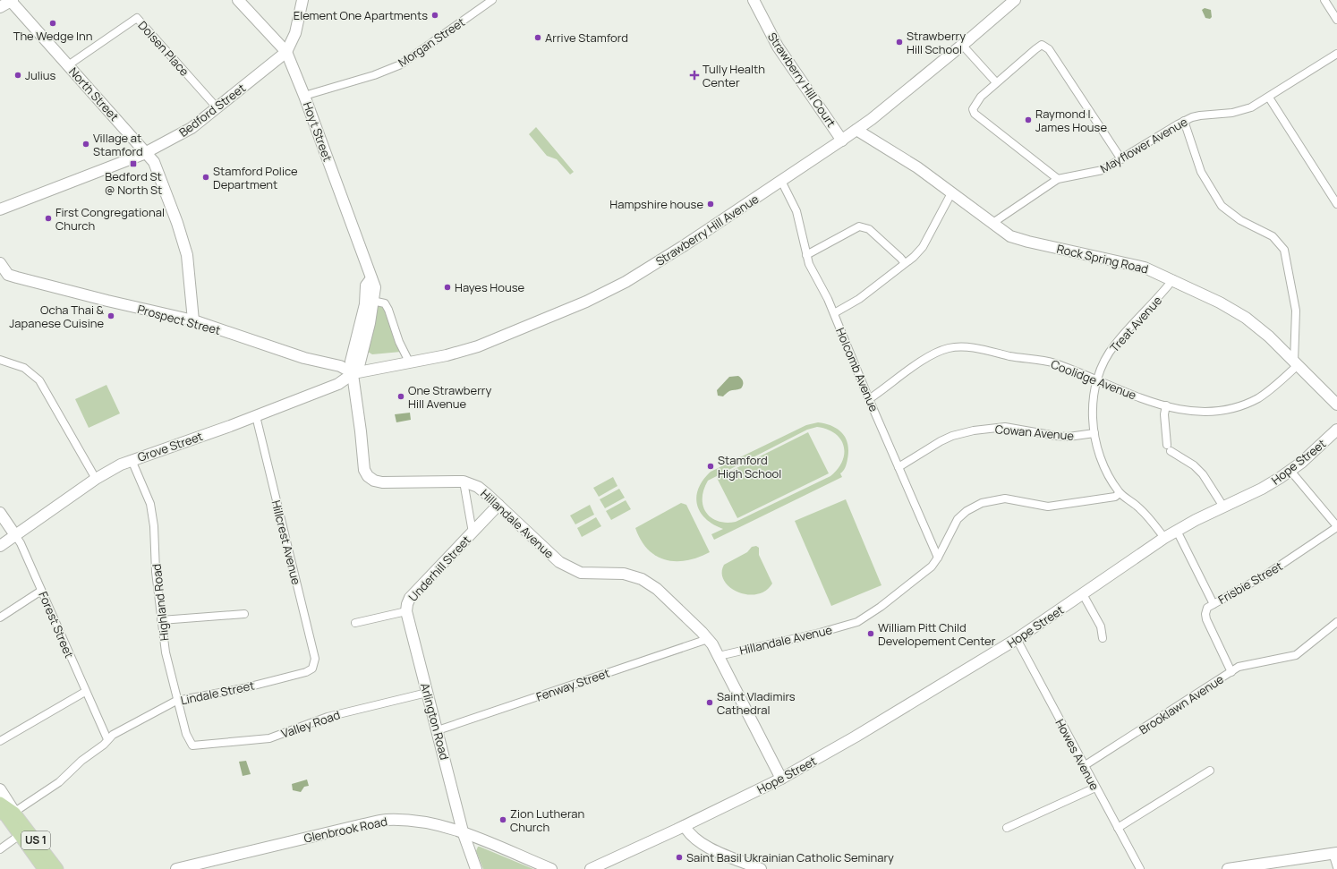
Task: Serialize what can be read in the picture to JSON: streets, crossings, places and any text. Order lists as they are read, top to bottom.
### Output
{
  "streets": {
    "main road": [
      "Strawberry Hill Court",
      "North Street",
      "Bedford Street",
      "Hoyt Street",
      "Strawberry Hill Avenue",
      "Rock Spring Road",
      "Prospect Street",
      "Grove Street",
      "Hope Street",
      "Hillandale Avenue",
      "Underhill Street",
      "Forest Street",
      "Arlington Road",
      "Glenbrook Road",
      "US 1"
    ],
    "street": [
      "Morgan Street",
      "Dolsen Place",
      "Mayflower Avenue",
      "Treat Avenue",
      "Holcomb Avenue",
      "Coolidge Avenue",
      "Cowan Avenue",
      "Hillcrest Avenue",
      "Frisbie Street",
      "Highland Road",
      "Fenway Street",
      "Lindale Street",
      "Brooklawn Avenue",
      "Valley Road",
      "Howes Avenue"
    ]
  },
  "crossings": [
    ["Morgan Street", "Hoyt Street"],
    ["Dolsen Place", "North Street"],
    ["Dolsen Place", "Bedford Street"],
    ["Strawberry Hill Court", "Strawberry Hill Avenue"],
    ["North Street", "Bedford Street"],
    ["North Street", "Prospect Street"],
    ["Bedford Street", "Hoyt Street"],
    ["Hoyt Street", "Strawberry Hill Avenue"],
    ["Hoyt Street", "Prospect Street"],
    ["Hoyt Street", "Grove Street"],
    ["Hoyt Street", "Hillandale Avenue"],
    ["Mayflower Avenue", "Rock Spring Road"],
    ["Strawberry Hill Avenue", "Rock Spring Road"],
    ["Strawberry Hill Avenue", "Prospect Street"],
    ["Strawberry Hill Avenue", "Holcomb Avenue"],
    ["Strawberry Hill Avenue", "Grove Street"],
    ["Strawberry Hill Avenue", "Hillandale Avenue"],
    ["Rock Spring Road", "Treat Avenue"],
    ["Rock Spring Road", "Coolidge Avenue"],
    ["Prospect Street", "Grove Street"],
    ["Prospect Street", "Hillandale Avenue"],
    ["Treat Avenue", "Coolidge Avenue"],
    ["Treat Avenue", "Cowan Avenue"],
    ["Treat Avenue", "Hope Street"],
    ["Treat Avenue", "Hillandale Avenue"],
    ["Holcomb Avenue", "Coolidge Avenue"],
    ["Holcomb Avenue", "Cowan Avenue"],
    ["Holcomb Avenue", "Hillandale Avenue"],
    ["Grove Street", "Hillandale Avenue"],
    ["Grove Street", "Hillcrest Avenue"],
    ["Grove Street", "Highland Road"],
    ["Grove Street", "Forest Street"],
    ["Hope Street", "Frisbie Street"],
    ["Hope Street", "Howes Avenue"],
    ["Hillandale Avenue", "Underhill Street"],
    ["Hillandale Avenue", "Fenway Street"],
    ["Hillcrest Avenue", "Lindale Street"],
    ["Underhill Street", "Arlington Road"],
    ["Frisbie Street", "Brooklawn Avenue"],
    ["Highland Road", "Lindale Street"],
    ["Highland Road", "Valley Road"],
    ["Forest Street", "Lindale Street"],
    ["Fenway Street", "Arlington Road"],
    ["Lindale Street", "US 1"],
    ["Brooklawn Avenue", "Howes Avenue"],
    ["Arlington Road", "Valley Road"],
    ["Arlington Road", "Glenbrook Road"]
  ],
  "places": {
    "other": [
      "Element One Apartments",
      "The Wedge Inn",
      "Arrive Stamford",
      "Strawberry Hill School",
      "Julius",
      "Raymond I. James House",
      "Village at Stamford",
      "Stamford Police Department",
      "Hampshire house",
      "First Congregational Church",
      "Hayes House",
      "Ocha Thai & Japanese Cuisine",
      "One Strawberry Hill Avenue",
      "Stamford High School",
      "William Pitt Child Developement Center",
      "Saint Vladimirs Cathedral",
      "Zion Lutheran Church",
      "Saint Basil Ukrainian Catholic Seminary"
    ],
    "health": ["Tully Health Center"],
    "transit": ["Bedford St @ North St"]
  }
}
